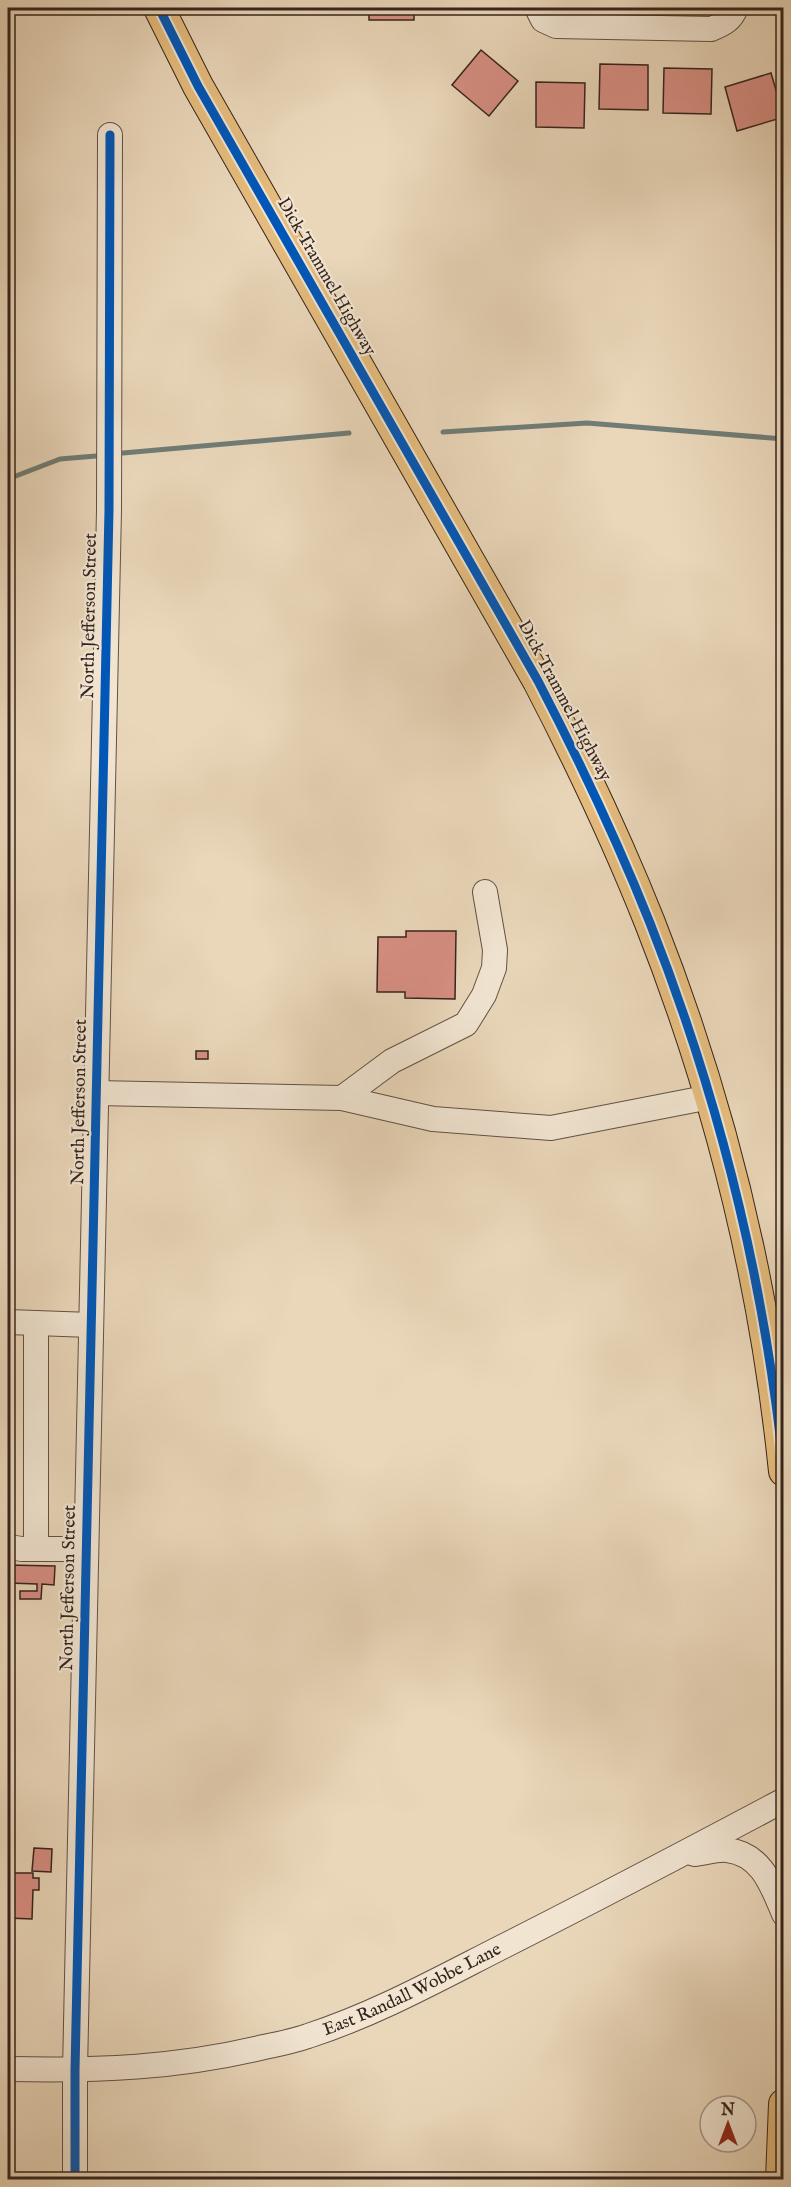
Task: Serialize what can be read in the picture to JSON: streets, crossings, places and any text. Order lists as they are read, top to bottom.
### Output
{
  "streets": {
    "main road": ["Dick Trammel Highway"],
    "street": ["North Jefferson Street", "East Randall Wobbe Lane"]
  },
  "crossings": [
    ["North Jefferson Street", "East Randall Wobbe Lane"]
  ],
  "north": "top"
}
